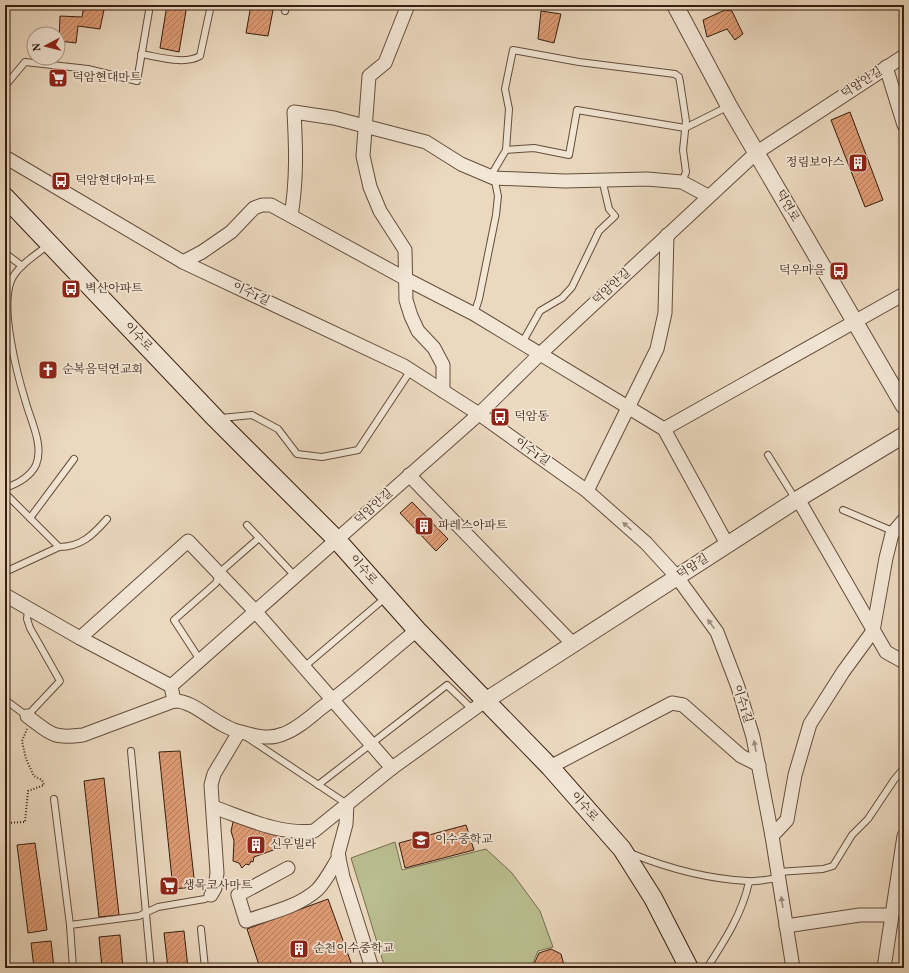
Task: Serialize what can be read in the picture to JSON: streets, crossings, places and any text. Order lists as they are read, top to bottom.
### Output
{
  "streets": {
    "main road": ["이수로"],
    "street": [
      "덕암안길",
      "덕연로",
      "이수1길",
      "덕암길"
    ]
  },
  "crossings": [
    ["덕암안길", "덕연로"],
    ["덕암안길", "이수1길"],
    ["덕암안길", "이수로"],
    ["이수1길", "덕암길"],
    ["이수로", "덕암길"]
  ],
  "places": {
    "supermarket": ["덕암현대마트", "생목코사마트"],
    "building": [
      "정림보아스",
      "파레스아파트",
      "신우빌라",
      "순천이수중학교"
    ],
    "bus stop": [
      "덕암현대아파트",
      "덕우마을",
      "벽산아파트",
      "덕암동"
    ],
    "church": ["순복음덕연교회"],
    "school or university": ["이수중학교"]
  },
  "north": "left"
}
